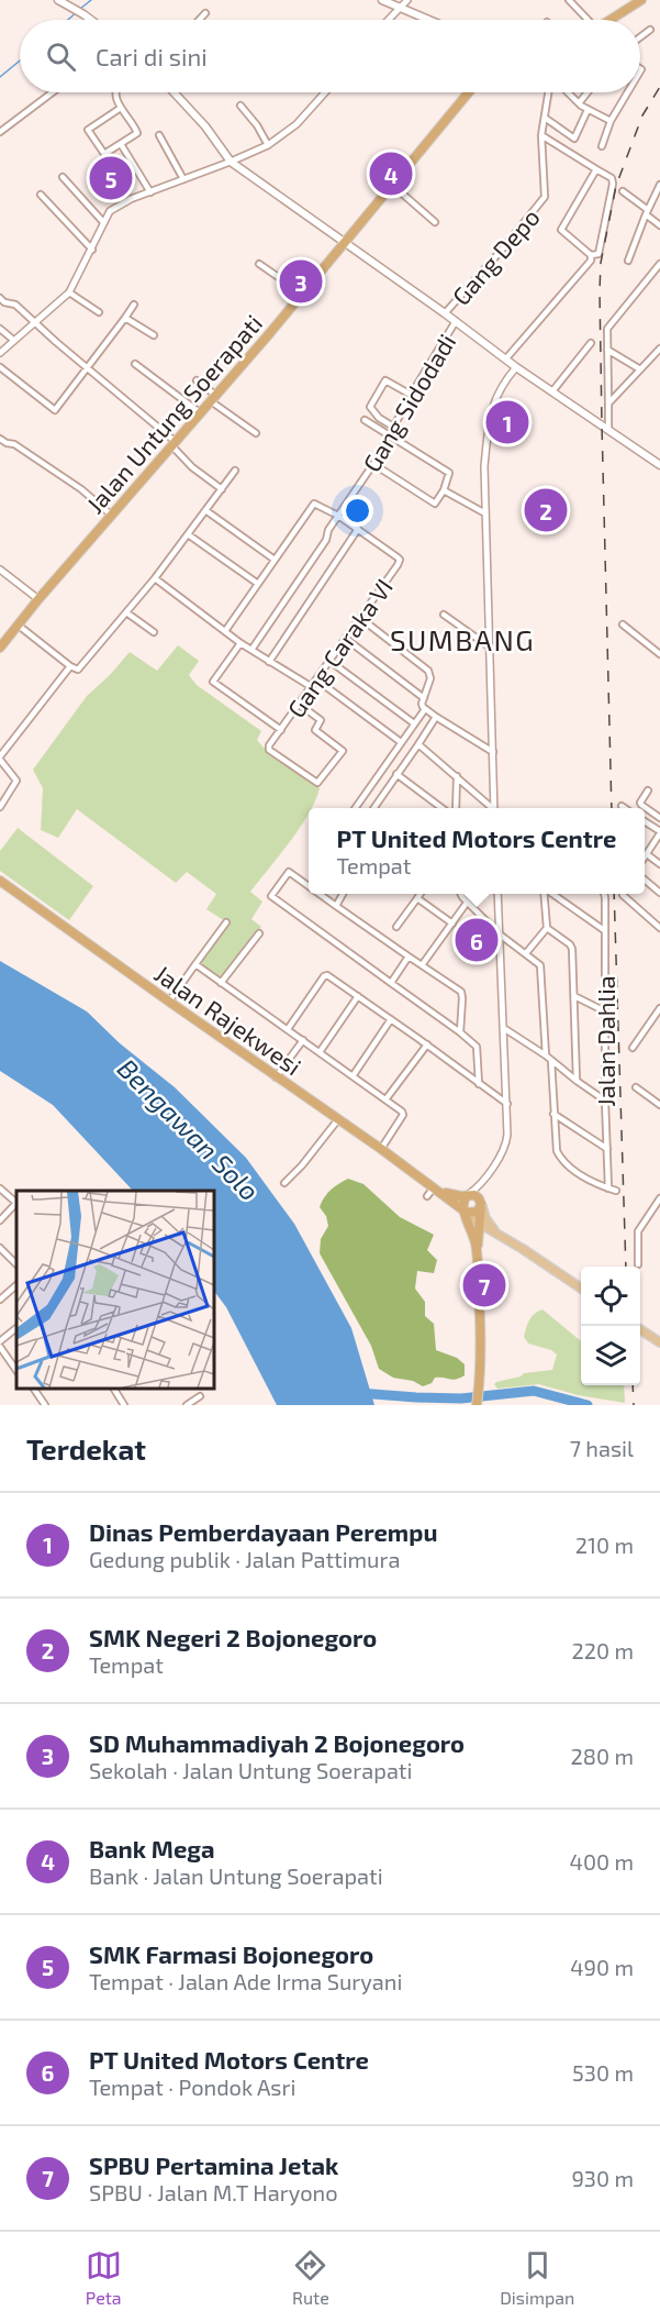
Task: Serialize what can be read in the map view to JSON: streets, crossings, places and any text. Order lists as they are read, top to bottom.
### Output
{
  "streets": {
    "highway": ["Jalan Untung Soerapati", "Jalan Rajekwesi"],
    "street": [
      "Gang Depo",
      "Gang Sidodadi",
      "Gang Caraka VI",
      "Jalan Dahlia"
    ]
  },
  "crossings": [
    ["Gang Sidodadi", "Gang Caraka VI"]
  ],
  "districts": ["SUMBANG"],
  "water": ["Bengawan Solo"],
  "page": {
    "search": "Cari di sini",
    "pins": [
      "4",
      "5",
      "3",
      "1",
      "2",
      "6",
      "7"
    ],
    "popup": ["PT United Motors Centre", "Tempat"],
    "heading": ["Terdekat", "7 hasil"],
    "list": [
      {
        "mark": "1",
        "name": "Dinas Pemberdayaan Perempu",
        "note": "Gedung publik · Jalan Pattimura",
        "value": "210 m"
      },
      {
        "mark": "2",
        "name": "SMK Negeri 2 Bojonegoro",
        "note": "Tempat",
        "value": "220 m"
      },
      {
        "mark": "3",
        "name": "SD Muhammadiyah 2 Bojonegoro",
        "note": "Sekolah · Jalan Untung Soerapati",
        "value": "280 m"
      },
      {
        "mark": "4",
        "name": "Bank Mega",
        "note": "Bank · Jalan Untung Soerapati",
        "value": "400 m"
      },
      {
        "mark": "5",
        "name": "SMK Farmasi Bojonegoro",
        "note": "Tempat · Jalan Ade Irma Suryani",
        "value": "490 m"
      },
      {
        "mark": "6",
        "name": "PT United Motors Centre",
        "note": "Tempat · Pondok Asri",
        "value": "530 m"
      },
      {
        "mark": "7",
        "name": "SPBU Pertamina Jetak",
        "note": "SPBU · Jalan M.T Haryono",
        "value": "930 m"
      }
    ],
    "nav": ["Peta", "Rute", "Disimpan"]
  }
}
